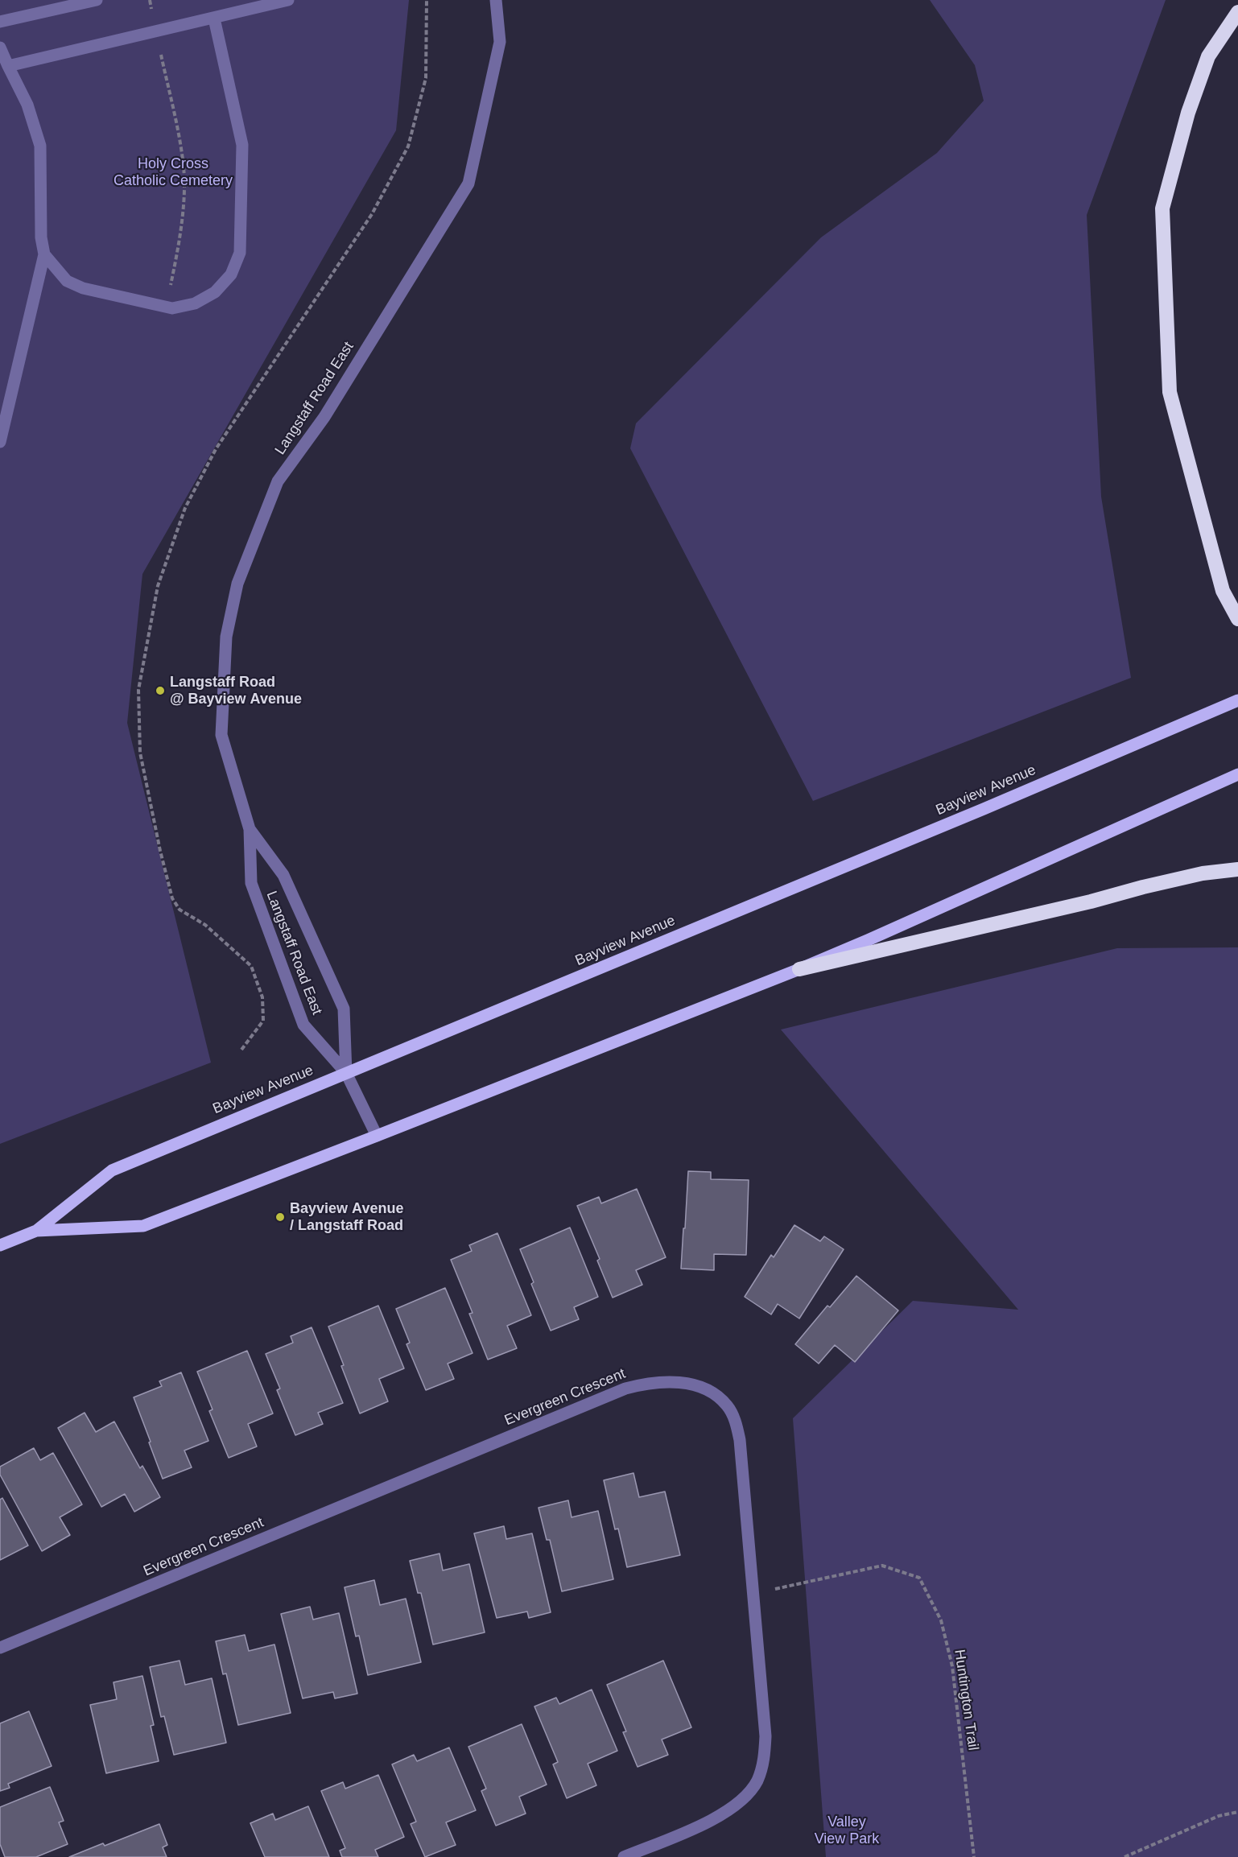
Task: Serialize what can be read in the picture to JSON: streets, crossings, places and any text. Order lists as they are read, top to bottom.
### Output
{
  "streets": {
    "main road": ["Bayview Avenue"],
    "street": ["Langstaff Road East", "Evergreen Crescent"],
    "path": ["Huntington Trail"]
  },
  "crossings": [
    ["Langstaff Road East", "Bayview Avenue"],
    ["Evergreen Crescent", "Huntington Trail"]
  ],
  "parks": ["Holy Cross Catholic Cemetery", "Valley View Park"],
  "places": ["Langstaff Road @ Bayview Avenue", "Bayview Avenue / Langstaff Road"]
}
